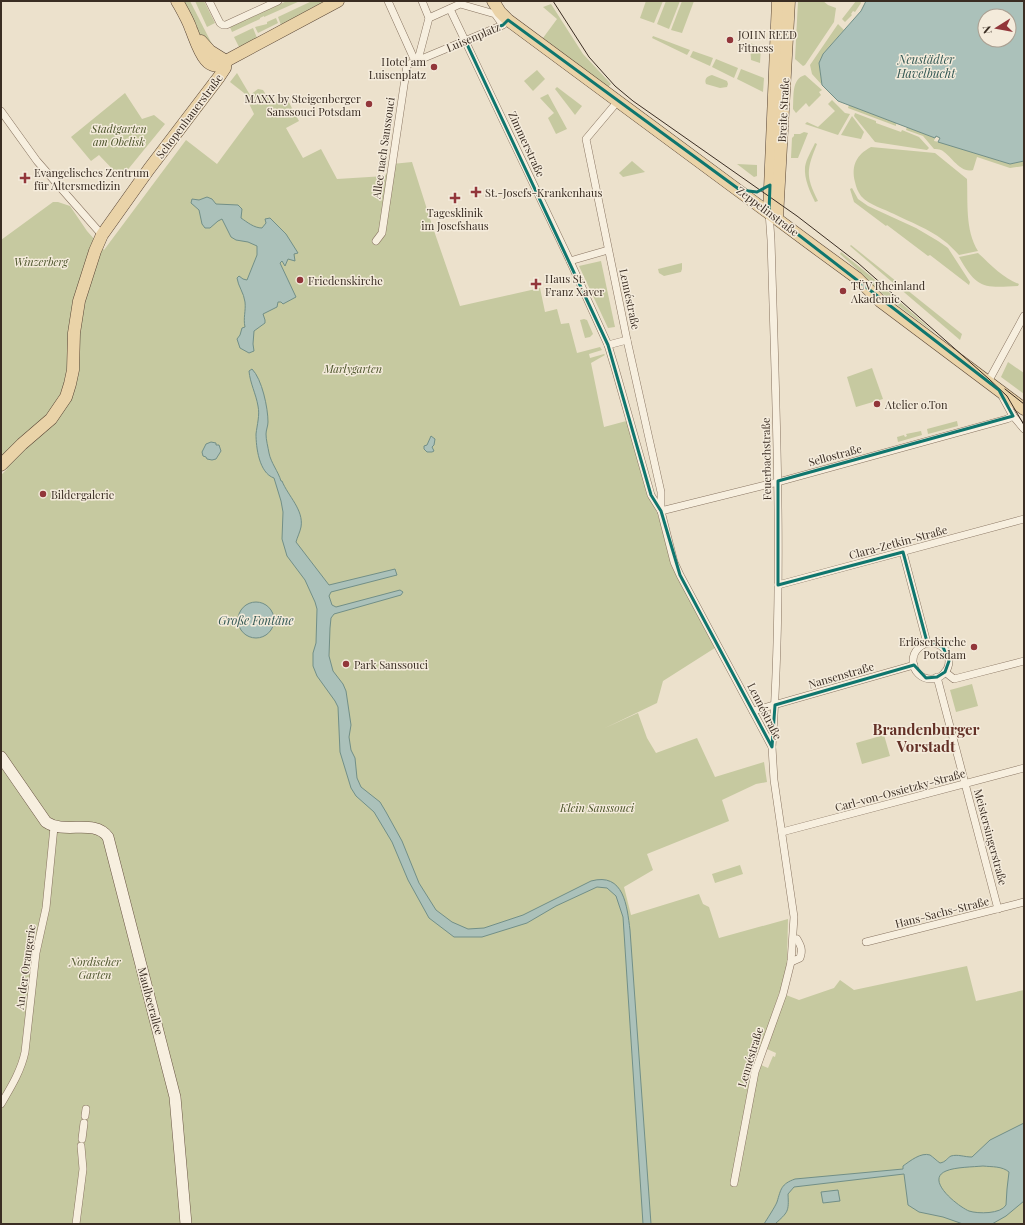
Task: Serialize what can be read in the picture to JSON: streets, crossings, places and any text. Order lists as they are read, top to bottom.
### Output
{
  "streets": {
    "main road": [
      "Luisenplatz",
      "Breite Straße",
      "Schopenhauerstraße",
      "Zeppelinstraße"
    ],
    "street": [
      "Zimmerstraße",
      "Allee nach Sanssouci",
      "Lennéstraße",
      "Sellostraße",
      "Feuerbachstraße",
      "Clara-Zetkin-Straße",
      "Nansenstraße",
      "Carl-von-Ossietzky-Straße",
      "Meistersingerstraße",
      "Hans-Sachs-Straße",
      "An der Orangerie",
      "Maulbeerallee"
    ]
  },
  "crossings": [
    ["Luisenplatz", "Zimmerstraße"],
    ["Luisenplatz", "Allee nach Sanssouci"],
    ["Luisenplatz", "Zeppelinstraße"],
    ["Breite Straße", "Zeppelinstraße"],
    ["Breite Straße", "Feuerbachstraße"],
    ["Zimmerstraße", "Lennéstraße"],
    ["Zeppelinstraße", "Lennéstraße"],
    ["Zeppelinstraße", "Feuerbachstraße"],
    ["Lennéstraße", "Sellostraße"],
    ["Lennéstraße", "Feuerbachstraße"],
    ["Lennéstraße", "Carl-von-Ossietzky-Straße"],
    ["Sellostraße", "Feuerbachstraße"],
    ["Feuerbachstraße", "Clara-Zetkin-Straße"],
    ["Feuerbachstraße", "Nansenstraße"],
    ["Nansenstraße", "Meistersingerstraße"],
    ["Carl-von-Ossietzky-Straße", "Meistersingerstraße"],
    ["Meistersingerstraße", "Hans-Sachs-Straße"],
    ["An der Orangerie", "Maulbeerallee"]
  ],
  "districts": ["Brandenburger Vorstadt"],
  "water": ["Neustädter Havelbucht", "Große Fontäne"],
  "parks": [
    "Stadtgarten am Obelisk",
    "Winzerberg",
    "Marlygarten",
    "Klein Sanssouci",
    "Nordischer Garten"
  ],
  "places": {
    "other": [
      "JOHN REED Fitness",
      "Hotel am Luisenplatz",
      "MAXX by Steigenberger Sanssouci Potsdam",
      "Friedenskirche",
      "TÜV Rheinland Akademie",
      "Atelier o.Ton",
      "Bildergalerie",
      "Erlöserkirche Potsdam",
      "Park Sanssouci"
    ],
    "health": [
      "Evangelisches Zentrum für Altersmedizin",
      "St.-Josefs-Krankenhaus",
      "Tagesklinik im Josefshaus",
      "Haus St. Franz Xaver"
    ]
  },
  "north": "left"
}
